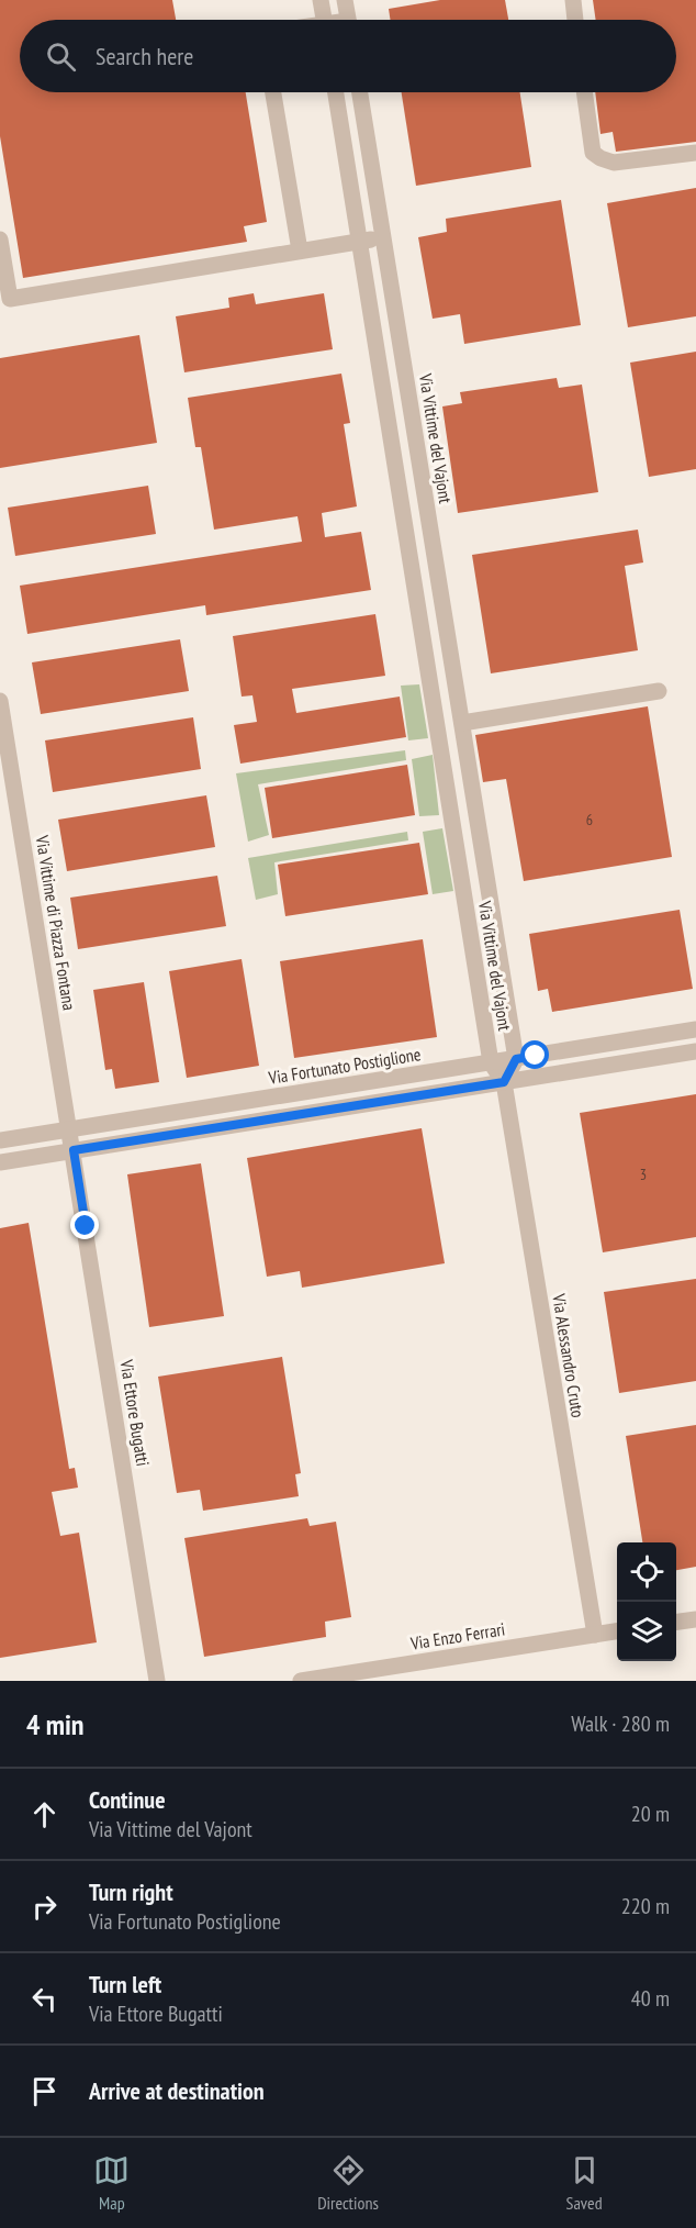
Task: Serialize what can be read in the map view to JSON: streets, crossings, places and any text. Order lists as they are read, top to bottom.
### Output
{
  "streets": {
    "street": [
      "Via Vittime del Vajont",
      "Via Vittime di Piazza Fontana",
      "Via Fortunato Postiglione",
      "Via Alessandro Cruto",
      "Via Ettore Bugatti",
      "Via Enzo Ferrari"
    ]
  },
  "crossings": [
    ["Via Vittime del Vajont", "Via Fortunato Postiglione"],
    ["Via Vittime del Vajont", "Via Alessandro Cruto"],
    ["Via Vittime di Piazza Fontana", "Via Fortunato Postiglione"],
    ["Via Vittime di Piazza Fontana", "Via Ettore Bugatti"],
    ["Via Alessandro Cruto", "Via Enzo Ferrari"]
  ],
  "house_numbers": ["6", "3"],
  "page": {
    "search": "Search here",
    "heading": ["4 min", "Walk · 280 m"],
    "list": [
      ["Continue", "Via Vittime del Vajont", "20 m"],
      ["Turn right", "Via Fortunato Postiglione", "220 m"],
      ["Turn left", "Via Ettore Bugatti", "40 m"],
      "Arrive at destination"
    ],
    "nav": ["Map", "Directions", "Saved"]
  }
}
